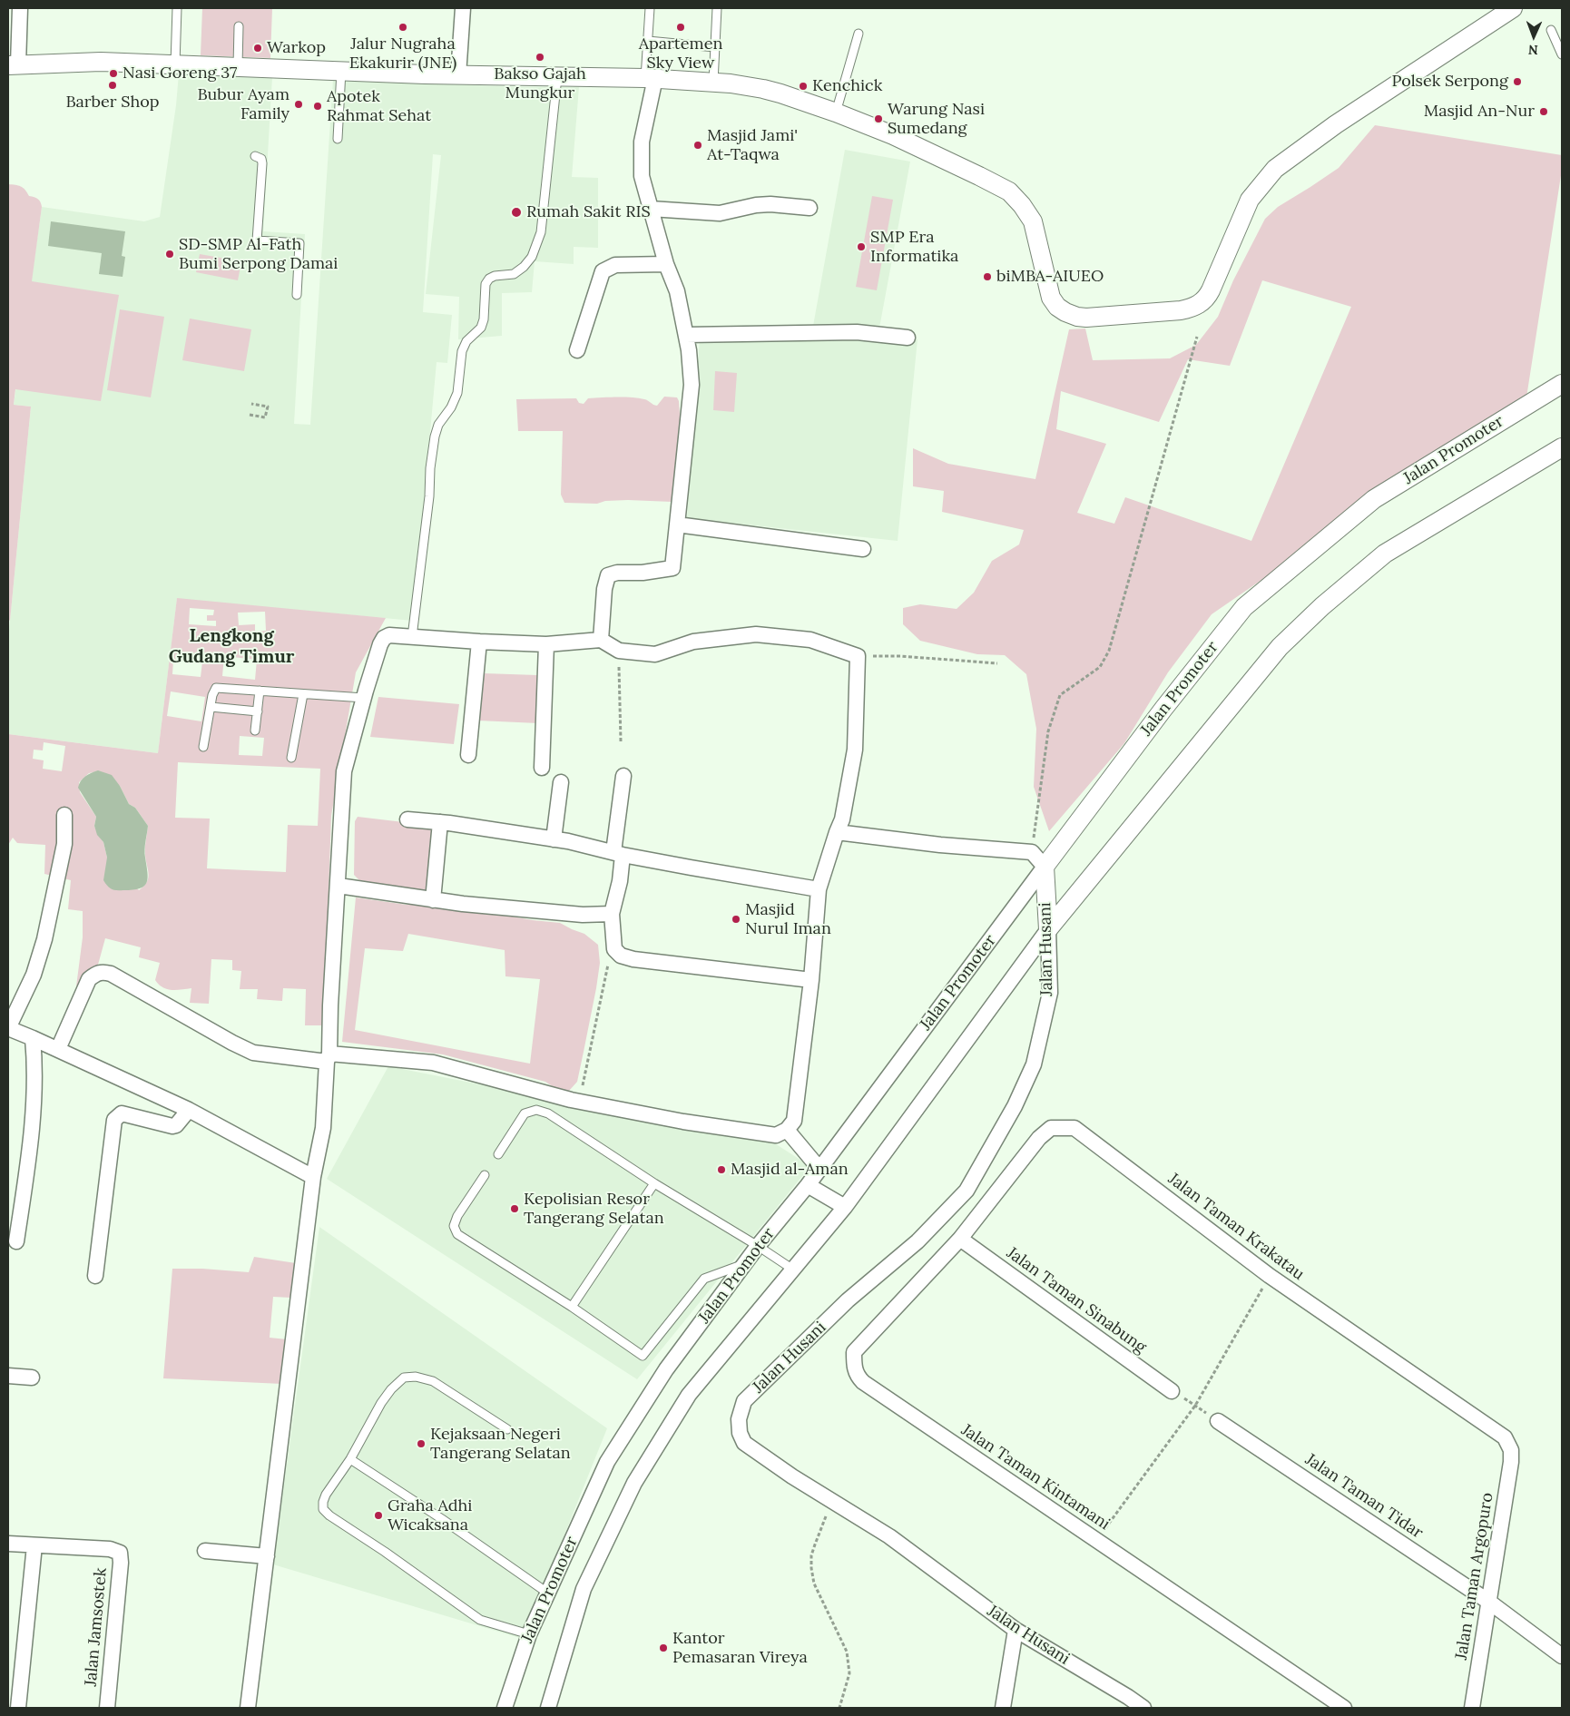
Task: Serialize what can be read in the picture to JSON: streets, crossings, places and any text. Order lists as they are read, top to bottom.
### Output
{
  "streets": {
    "street": [
      "Jalan Promoter",
      "Jalan Husani",
      "Jalan Taman Krakatau",
      "Jalan Taman Sinabung",
      "Jalan Taman Kintamani",
      "Jalan Taman Tidar",
      "Jalan Taman Argopuro",
      "Jalan Jamsostek"
    ]
  },
  "crossings": [
    ["Jalan Promoter", "Jalan Husani"],
    ["Jalan Taman Krakatau", "Jalan Taman Sinabung"],
    ["Jalan Taman Krakatau", "Jalan Taman Kintamani"],
    ["Jalan Taman Krakatau", "Jalan Taman Argopuro"],
    ["Jalan Taman Sinabung", "Jalan Taman Kintamani"],
    ["Jalan Taman Tidar", "Jalan Taman Argopuro"]
  ],
  "districts": ["Lengkong Gudang Timur"],
  "places": [
    "Jalur Nugraha Ekakurir (JNE)",
    "Apartemen Sky View",
    "Warkop",
    "Bakso Gajah Mungkur",
    "Nasi Goreng 37",
    "Polsek Serpong",
    "Barber Shop",
    "Kenchick",
    "Bubur Ayam Family",
    "Apotek Rahmat Sehat",
    "Masjid An-Nur",
    "Warung Nasi Sumedang",
    "Masjid Jami' At-Taqwa",
    "Rumah Sakit RIS",
    "SMP Era Informatika",
    "SD-SMP Al-Fath Bumi Serpong Damai",
    "biMBA-AIUEO",
    "Masjid Nurul Iman",
    "Masjid al-Aman",
    "Kepolisian Resor Tangerang Selatan",
    "Kejaksaan Negeri Tangerang Selatan",
    "Graha Adhi Wicaksana",
    "Kantor Pemasaran Vireya"
  ],
  "north": "bottom"
}
